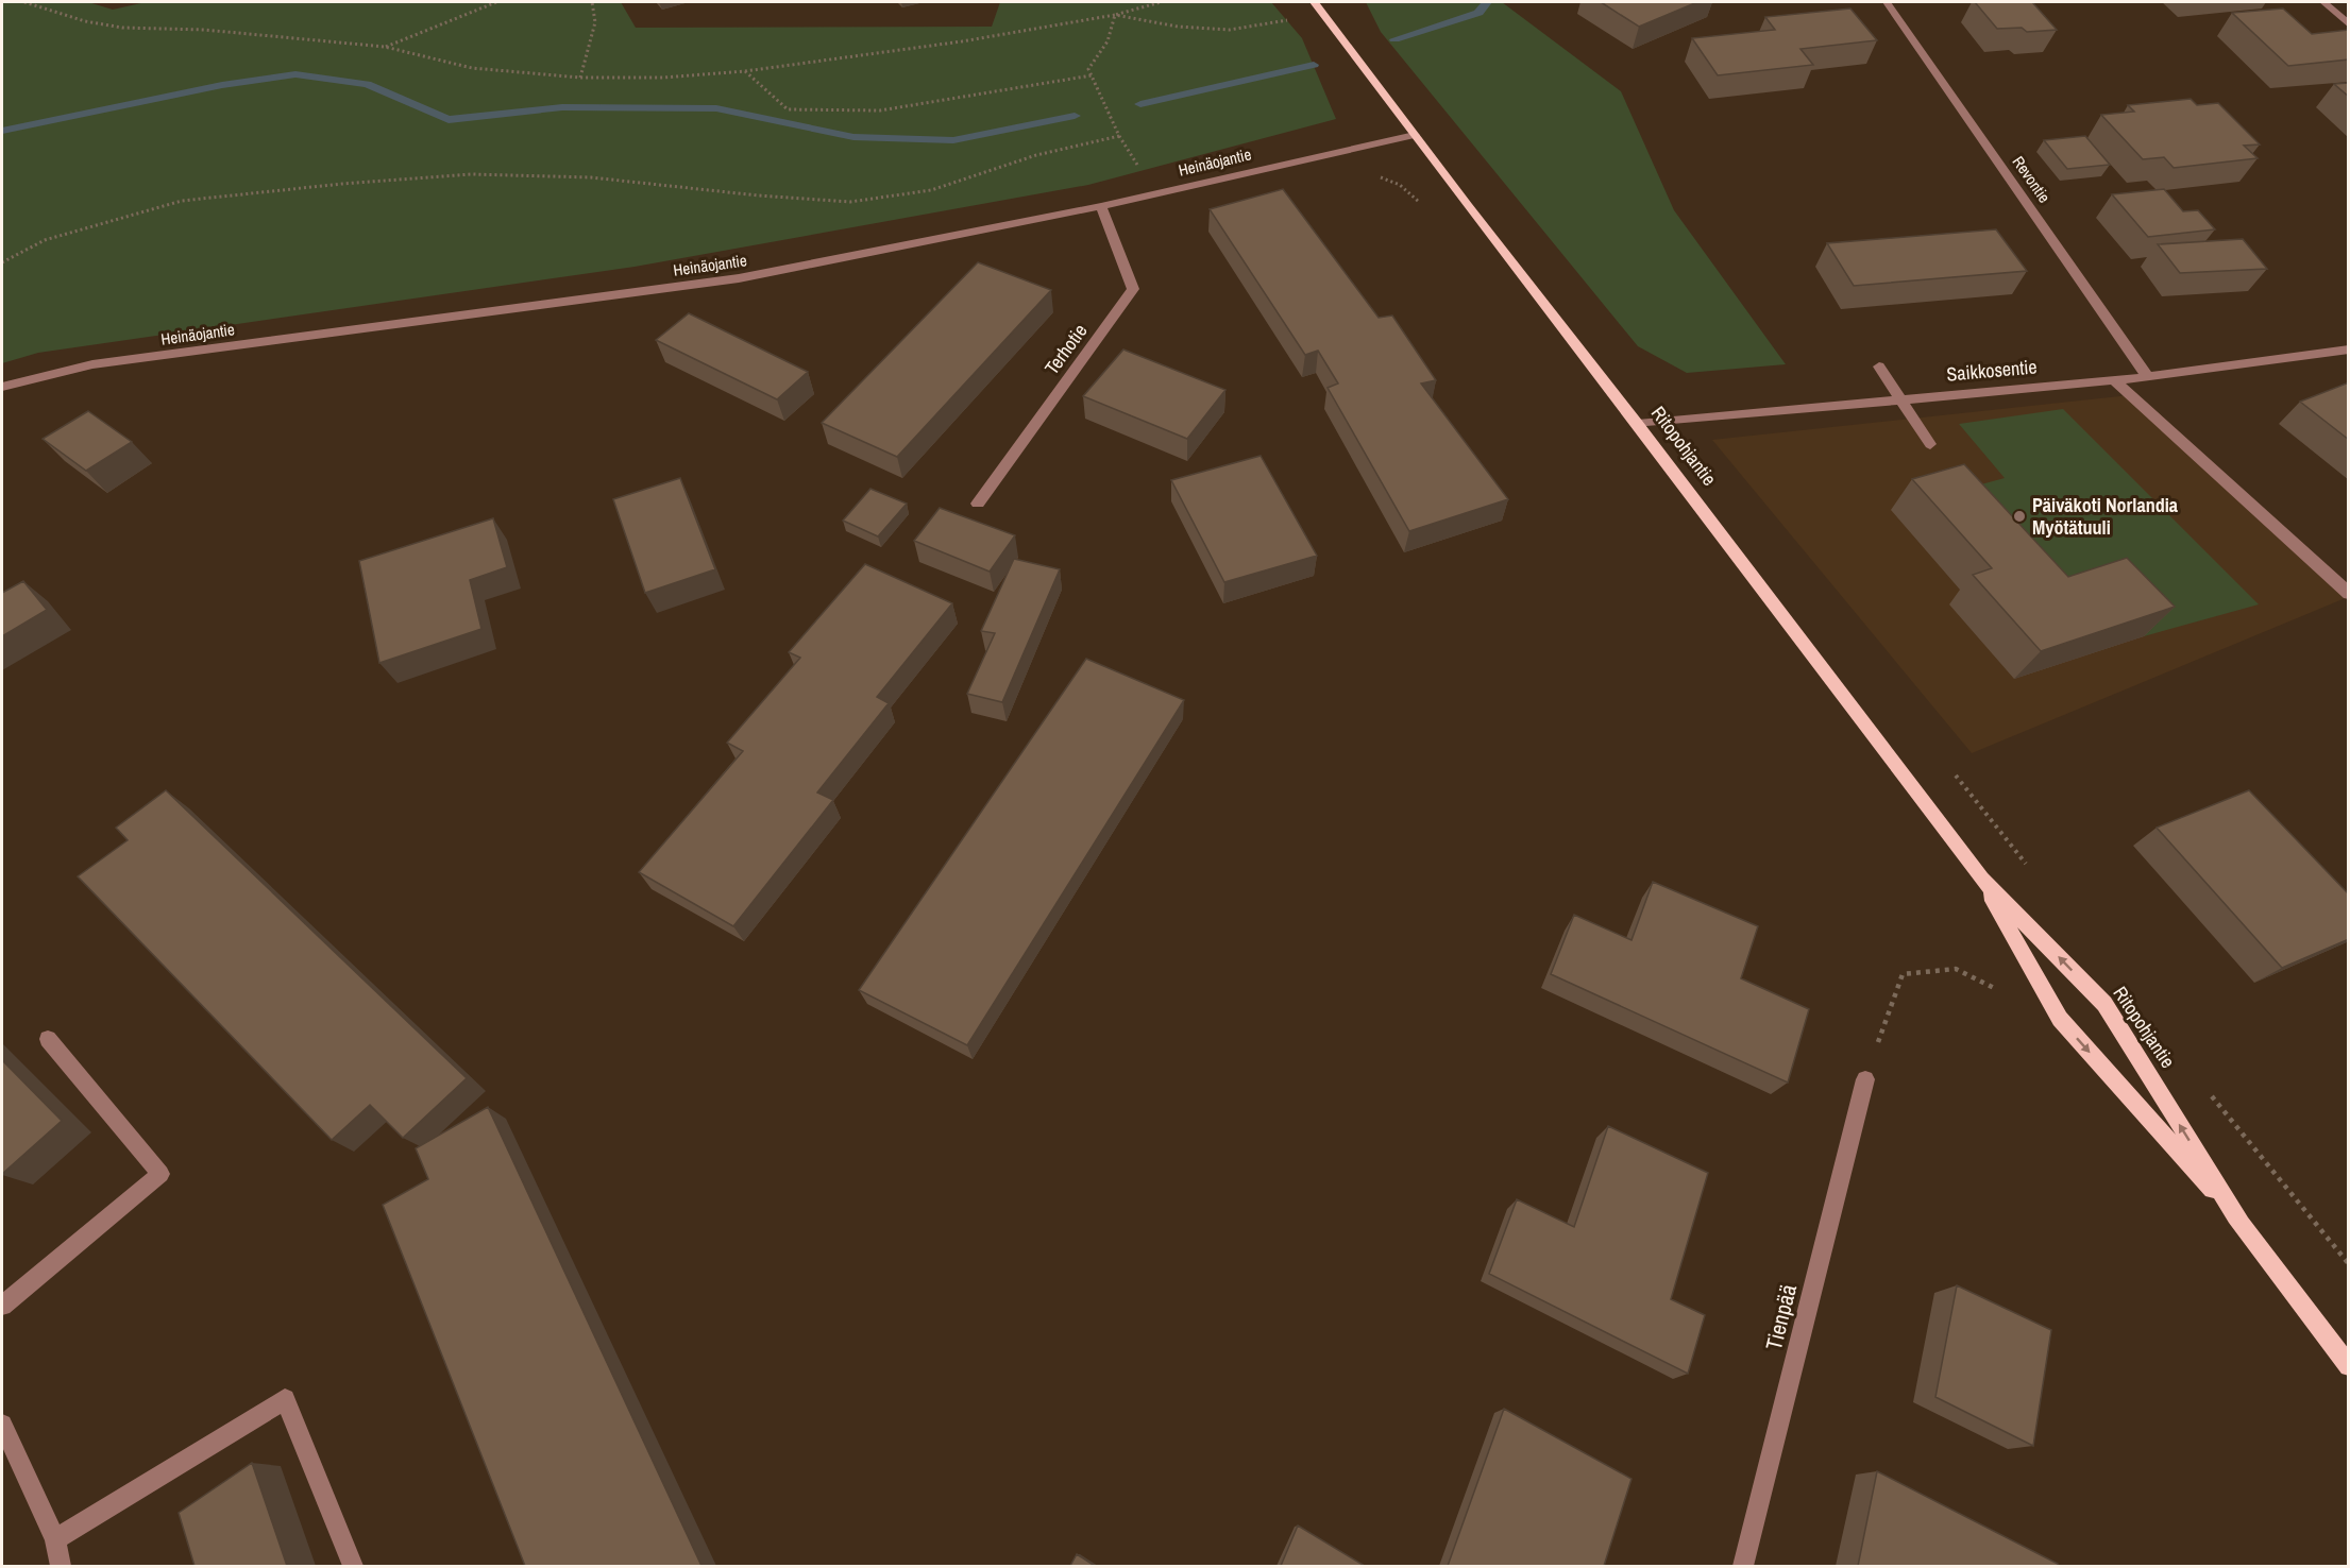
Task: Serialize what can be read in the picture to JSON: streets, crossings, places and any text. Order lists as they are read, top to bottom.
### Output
{
  "streets": {
    "main road": ["Ritopohjantie"],
    "street": [
      "Heinäojantie",
      "Revontie",
      "Terhotie",
      "Saikkosentie",
      "Tienpää"
    ]
  },
  "crossings": [
    ["Heinäojantie", "Terhotie"],
    ["Heinäojantie", "Ritopohjantie"],
    ["Revontie", "Saikkosentie"],
    ["Saikkosentie", "Ritopohjantie"]
  ],
  "places": ["Päiväkoti Norlandia Myötätuuli"]
}
